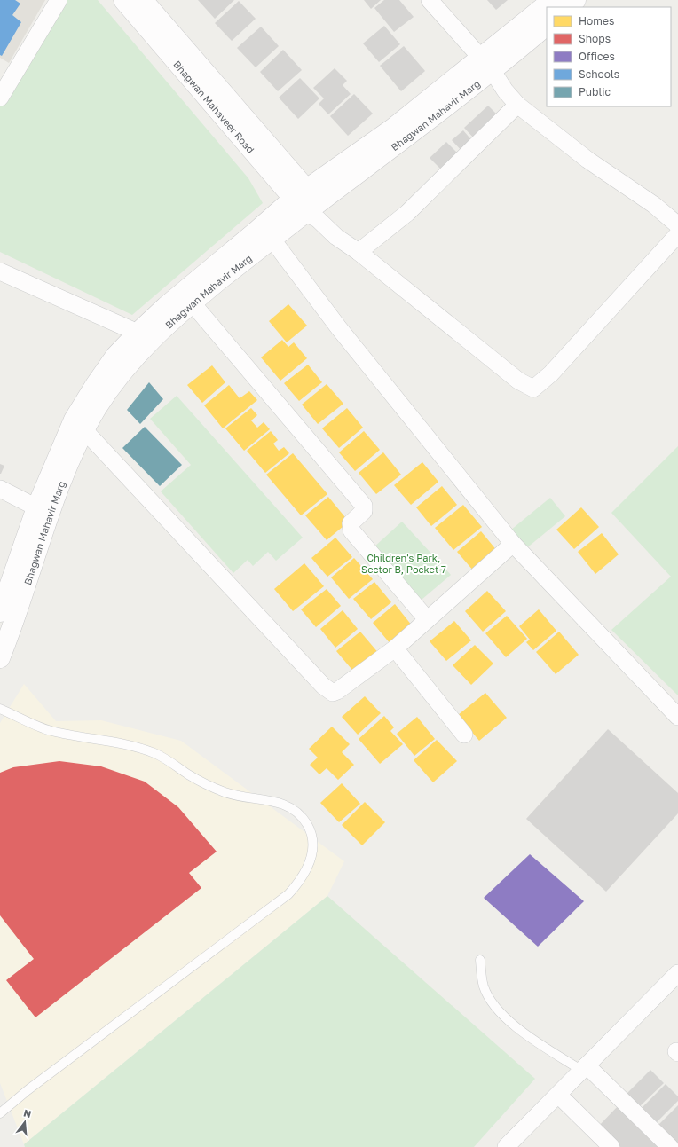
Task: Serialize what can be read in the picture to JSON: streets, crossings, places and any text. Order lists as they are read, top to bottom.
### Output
{
  "streets": {
    "street": ["Bhagwan Mahaveer Road", "Bhagwan Mahavir Marg"]
  },
  "crossings": [
    ["Bhagwan Mahaveer Road", "Bhagwan Mahavir Marg"]
  ],
  "parks": ["Children's Park, Sector B, Pocket 7"],
  "legend": [
    "Homes",
    "Shops",
    "Offices",
    "Schools",
    "Public"
  ],
  "north": "top"
}
